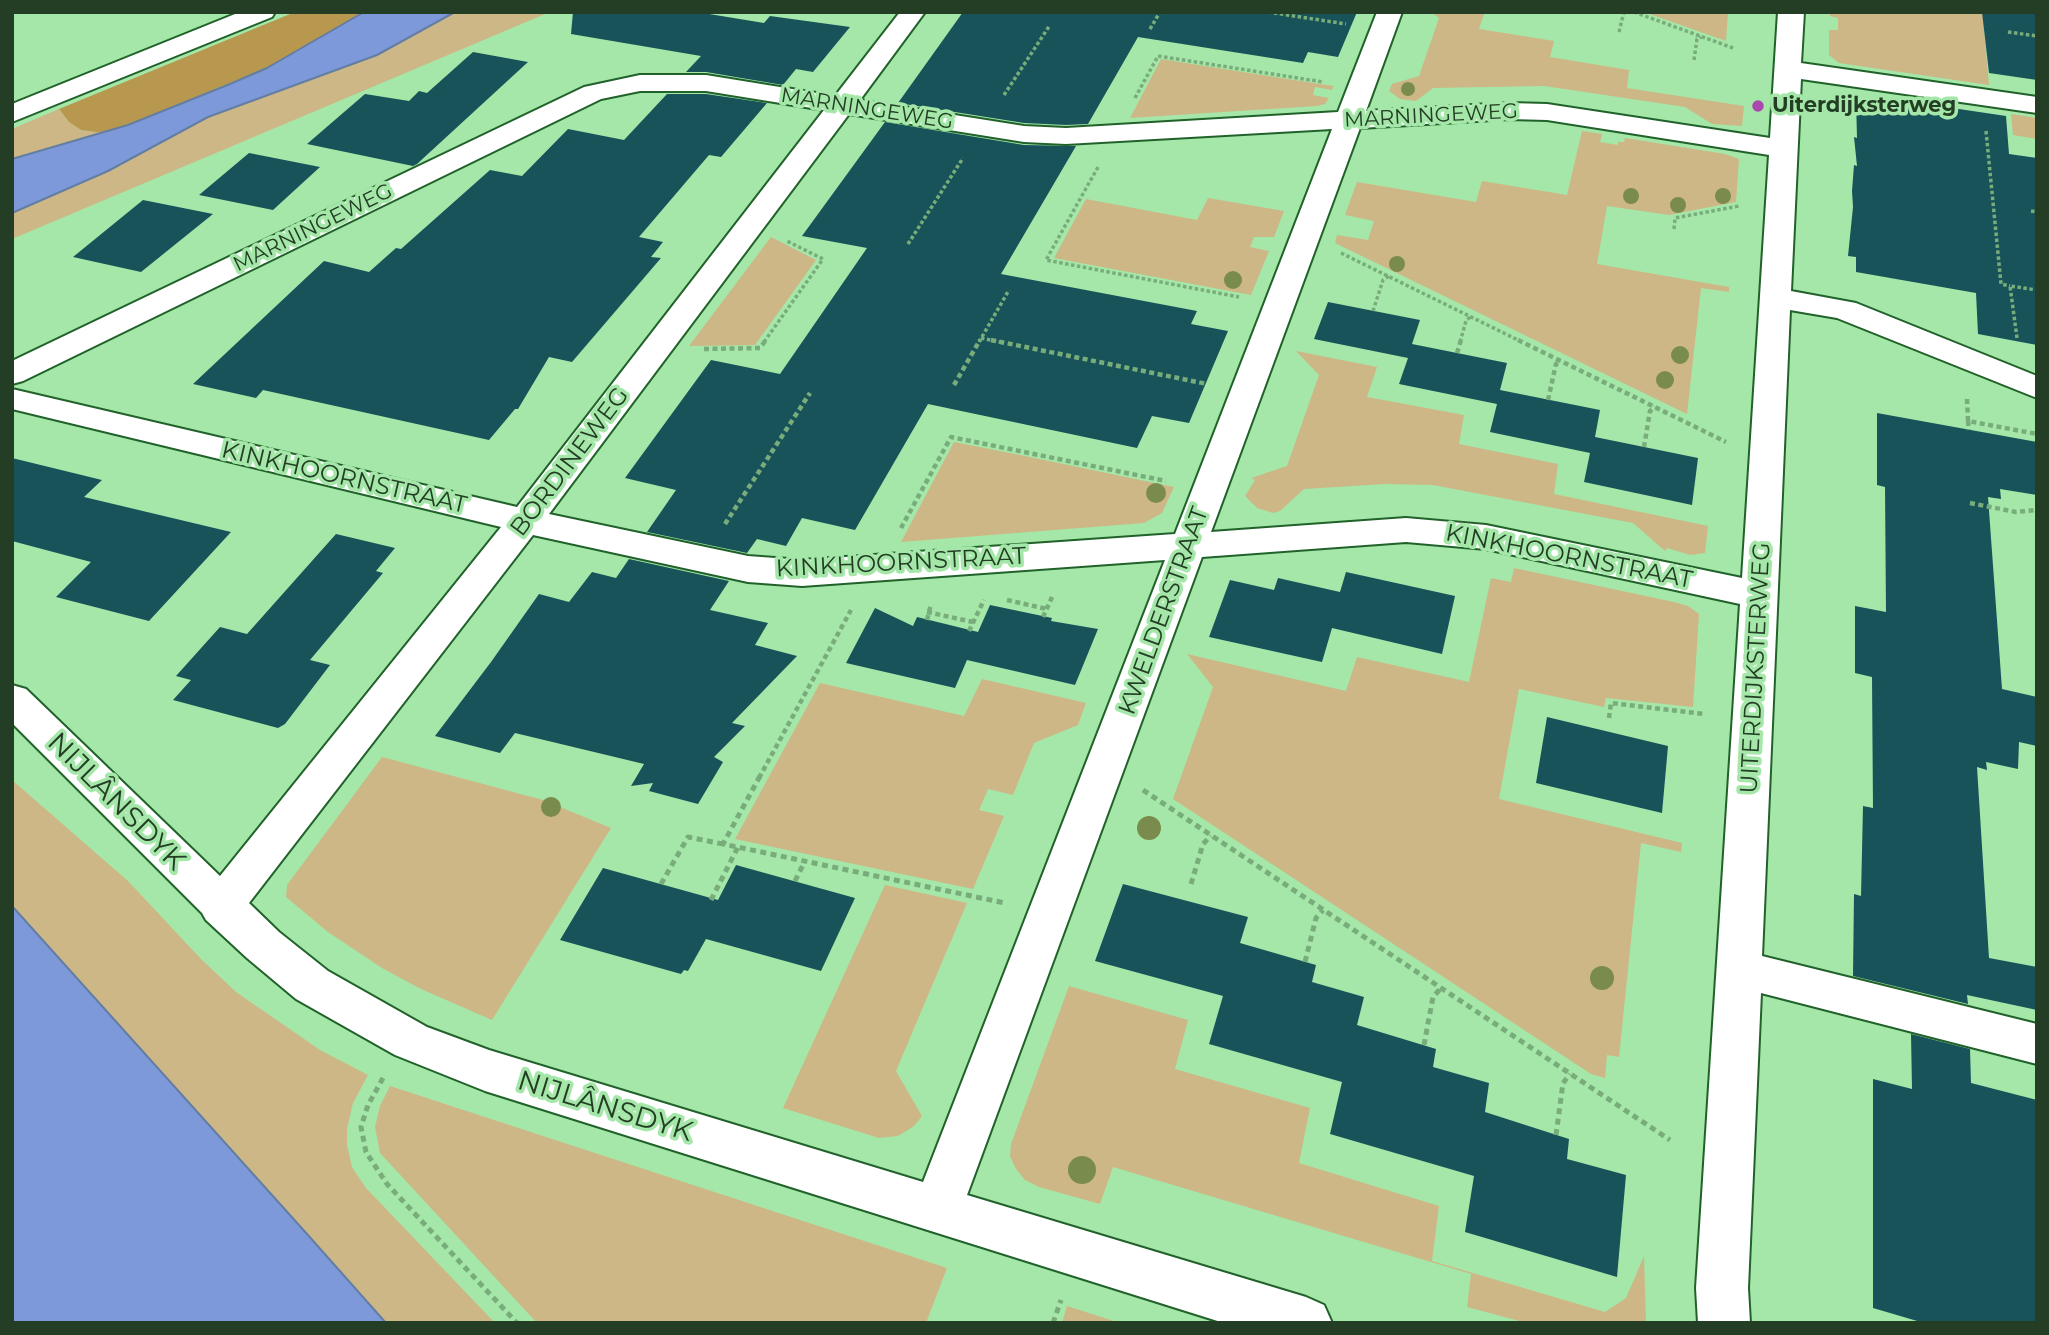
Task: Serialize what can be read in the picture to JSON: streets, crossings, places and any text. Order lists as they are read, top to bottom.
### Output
{
  "streets": {
    "street": [
      "MARNINGEWEG",
      "BORDINEWEG",
      "KINKHOORNSTRAAT",
      "KWELDERSTRAAT",
      "UITERDIJKSTERWEG",
      "NIJLÂNSDYK"
    ]
  },
  "crossings": [
    ["MARNINGEWEG", "BORDINEWEG"],
    ["MARNINGEWEG", "KWELDERSTRAAT"],
    ["MARNINGEWEG", "UITERDIJKSTERWEG"],
    ["BORDINEWEG", "KINKHOORNSTRAAT"],
    ["BORDINEWEG", "NIJLÂNSDYK"],
    ["KINKHOORNSTRAAT", "KWELDERSTRAAT"],
    ["KINKHOORNSTRAAT", "UITERDIJKSTERWEG"],
    ["KWELDERSTRAAT", "NIJLÂNSDYK"]
  ],
  "places": ["Uiterdijksterweg"]
}
